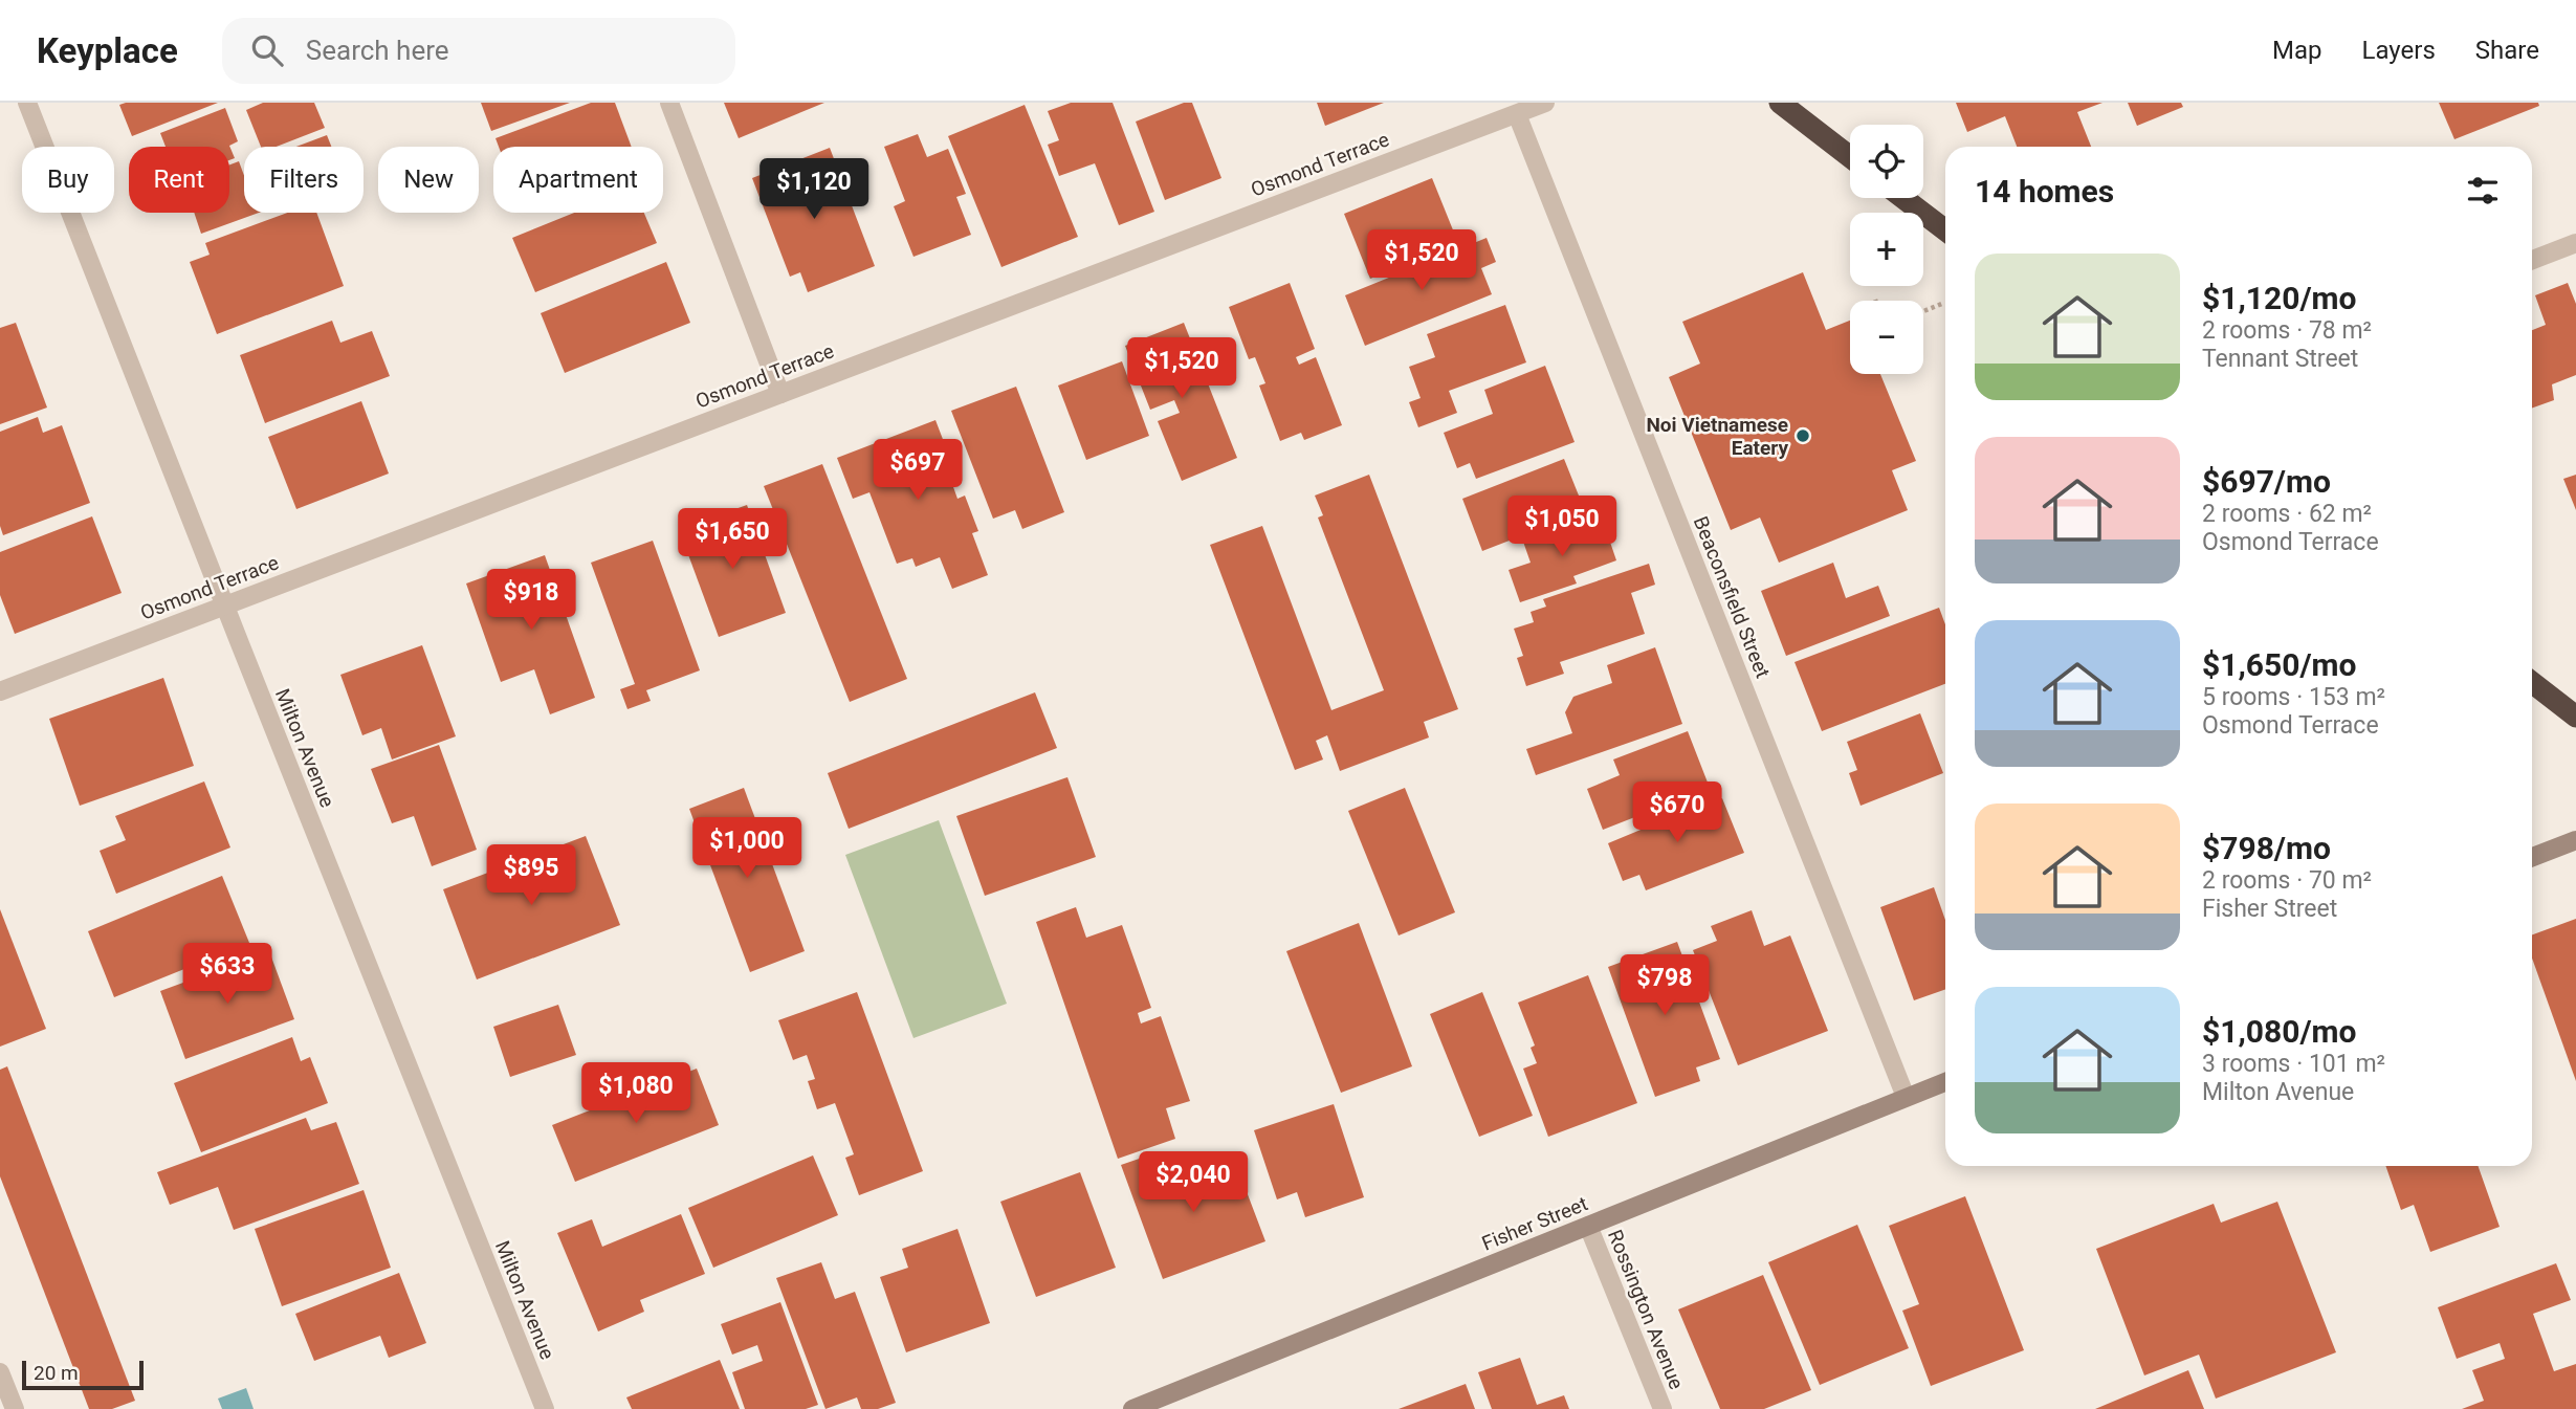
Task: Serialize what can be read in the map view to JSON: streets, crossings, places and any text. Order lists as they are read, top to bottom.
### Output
{
  "streets": {
    "street": [
      "Osmond Terrace",
      "Beaconsfield Street",
      "Milton Avenue",
      "Fisher Street",
      "Rossington Avenue"
    ]
  },
  "crossings": [
    ["Osmond Terrace", "Beaconsfield Street"],
    ["Osmond Terrace", "Milton Avenue"],
    ["Beaconsfield Street", "Fisher Street"],
    ["Fisher Street", "Rossington Avenue"]
  ],
  "places": ["Noi Vietnamese Eatery"],
  "scale_bar": "20 m",
  "page": {
    "header": "Keyplace",
    "search": "Search here",
    "nav": ["Map", "Layers", "Share"],
    "map_buttons": ["+", "−"],
    "chip": [
      "Buy",
      "Rent",
      "Filters",
      "New",
      "Apartment"
    ],
    "heading": "14 homes",
    "price": [
      "$1,120",
      "$1,520",
      "$1,520",
      "$697",
      "$1,050",
      "$1,650",
      "$918",
      "$670",
      "$1,000",
      "$895",
      "$633",
      "$798",
      "$1,080",
      "$2,040"
    ],
    "list": [
      {
        "name": "$1,120/mo",
        "note": "2 rooms · 78 m² · Tennant Street"
      },
      {
        "name": "$697/mo",
        "note": "2 rooms · 62 m² · Osmond Terrace"
      },
      {
        "name": "$1,650/mo",
        "note": "5 rooms · 153 m² · Osmond Terrace"
      },
      {
        "name": "$798/mo",
        "note": "2 rooms · 70 m² · Fisher Street"
      },
      {
        "name": "$1,080/mo",
        "note": "3 rooms · 101 m² · Milton Avenue"
      }
    ],
    "scale": "20 m"
  }
}
